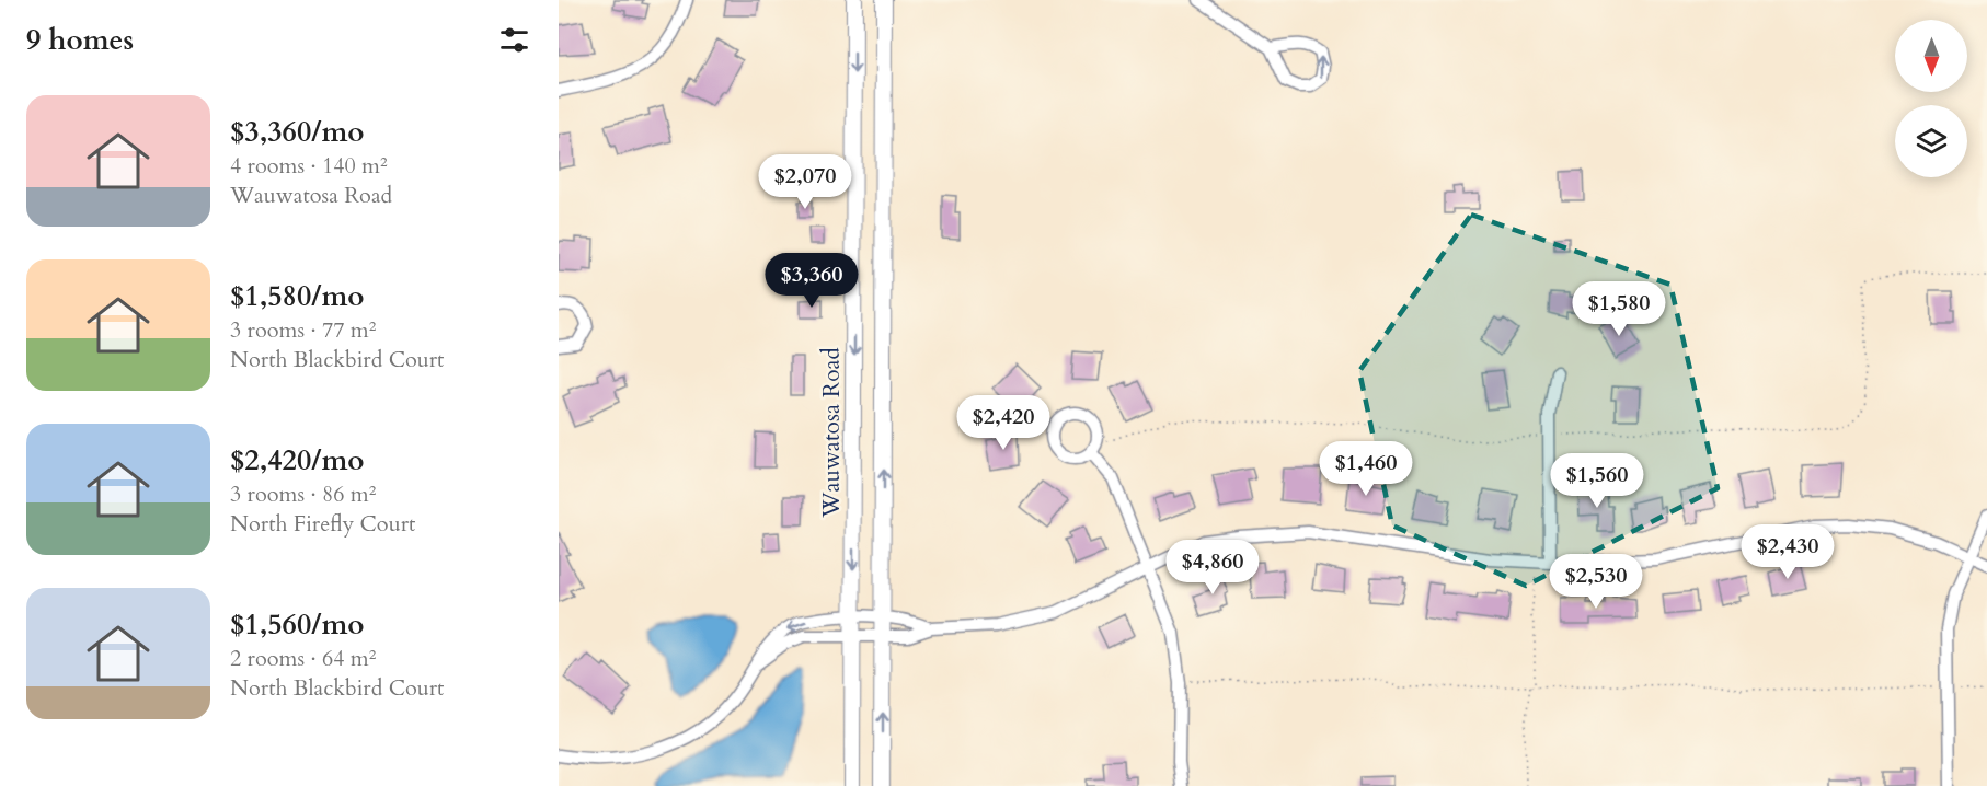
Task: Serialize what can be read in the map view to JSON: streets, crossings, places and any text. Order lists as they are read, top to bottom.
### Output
{
  "streets": {
    "main road": ["Wauwatosa Road"]
  },
  "north": "bottom",
  "page": {
    "heading": "9 homes",
    "list": [
      {
        "name": "$3,360/mo",
        "note": "4 rooms · 140 m² · Wauwatosa Road"
      },
      {
        "name": "$1,580/mo",
        "note": "3 rooms · 77 m² · North Blackbird Court"
      },
      {
        "name": "$2,420/mo",
        "note": "3 rooms · 86 m² · North Firefly Court"
      },
      {
        "name": "$1,560/mo",
        "note": "2 rooms · 64 m² · North Blackbird Court"
      }
    ],
    "price": [
      "$2,070",
      "$3,360",
      "$1,580",
      "$2,420",
      "$1,460",
      "$1,560",
      "$2,430",
      "$4,860",
      "$2,530"
    ]
  }
}
